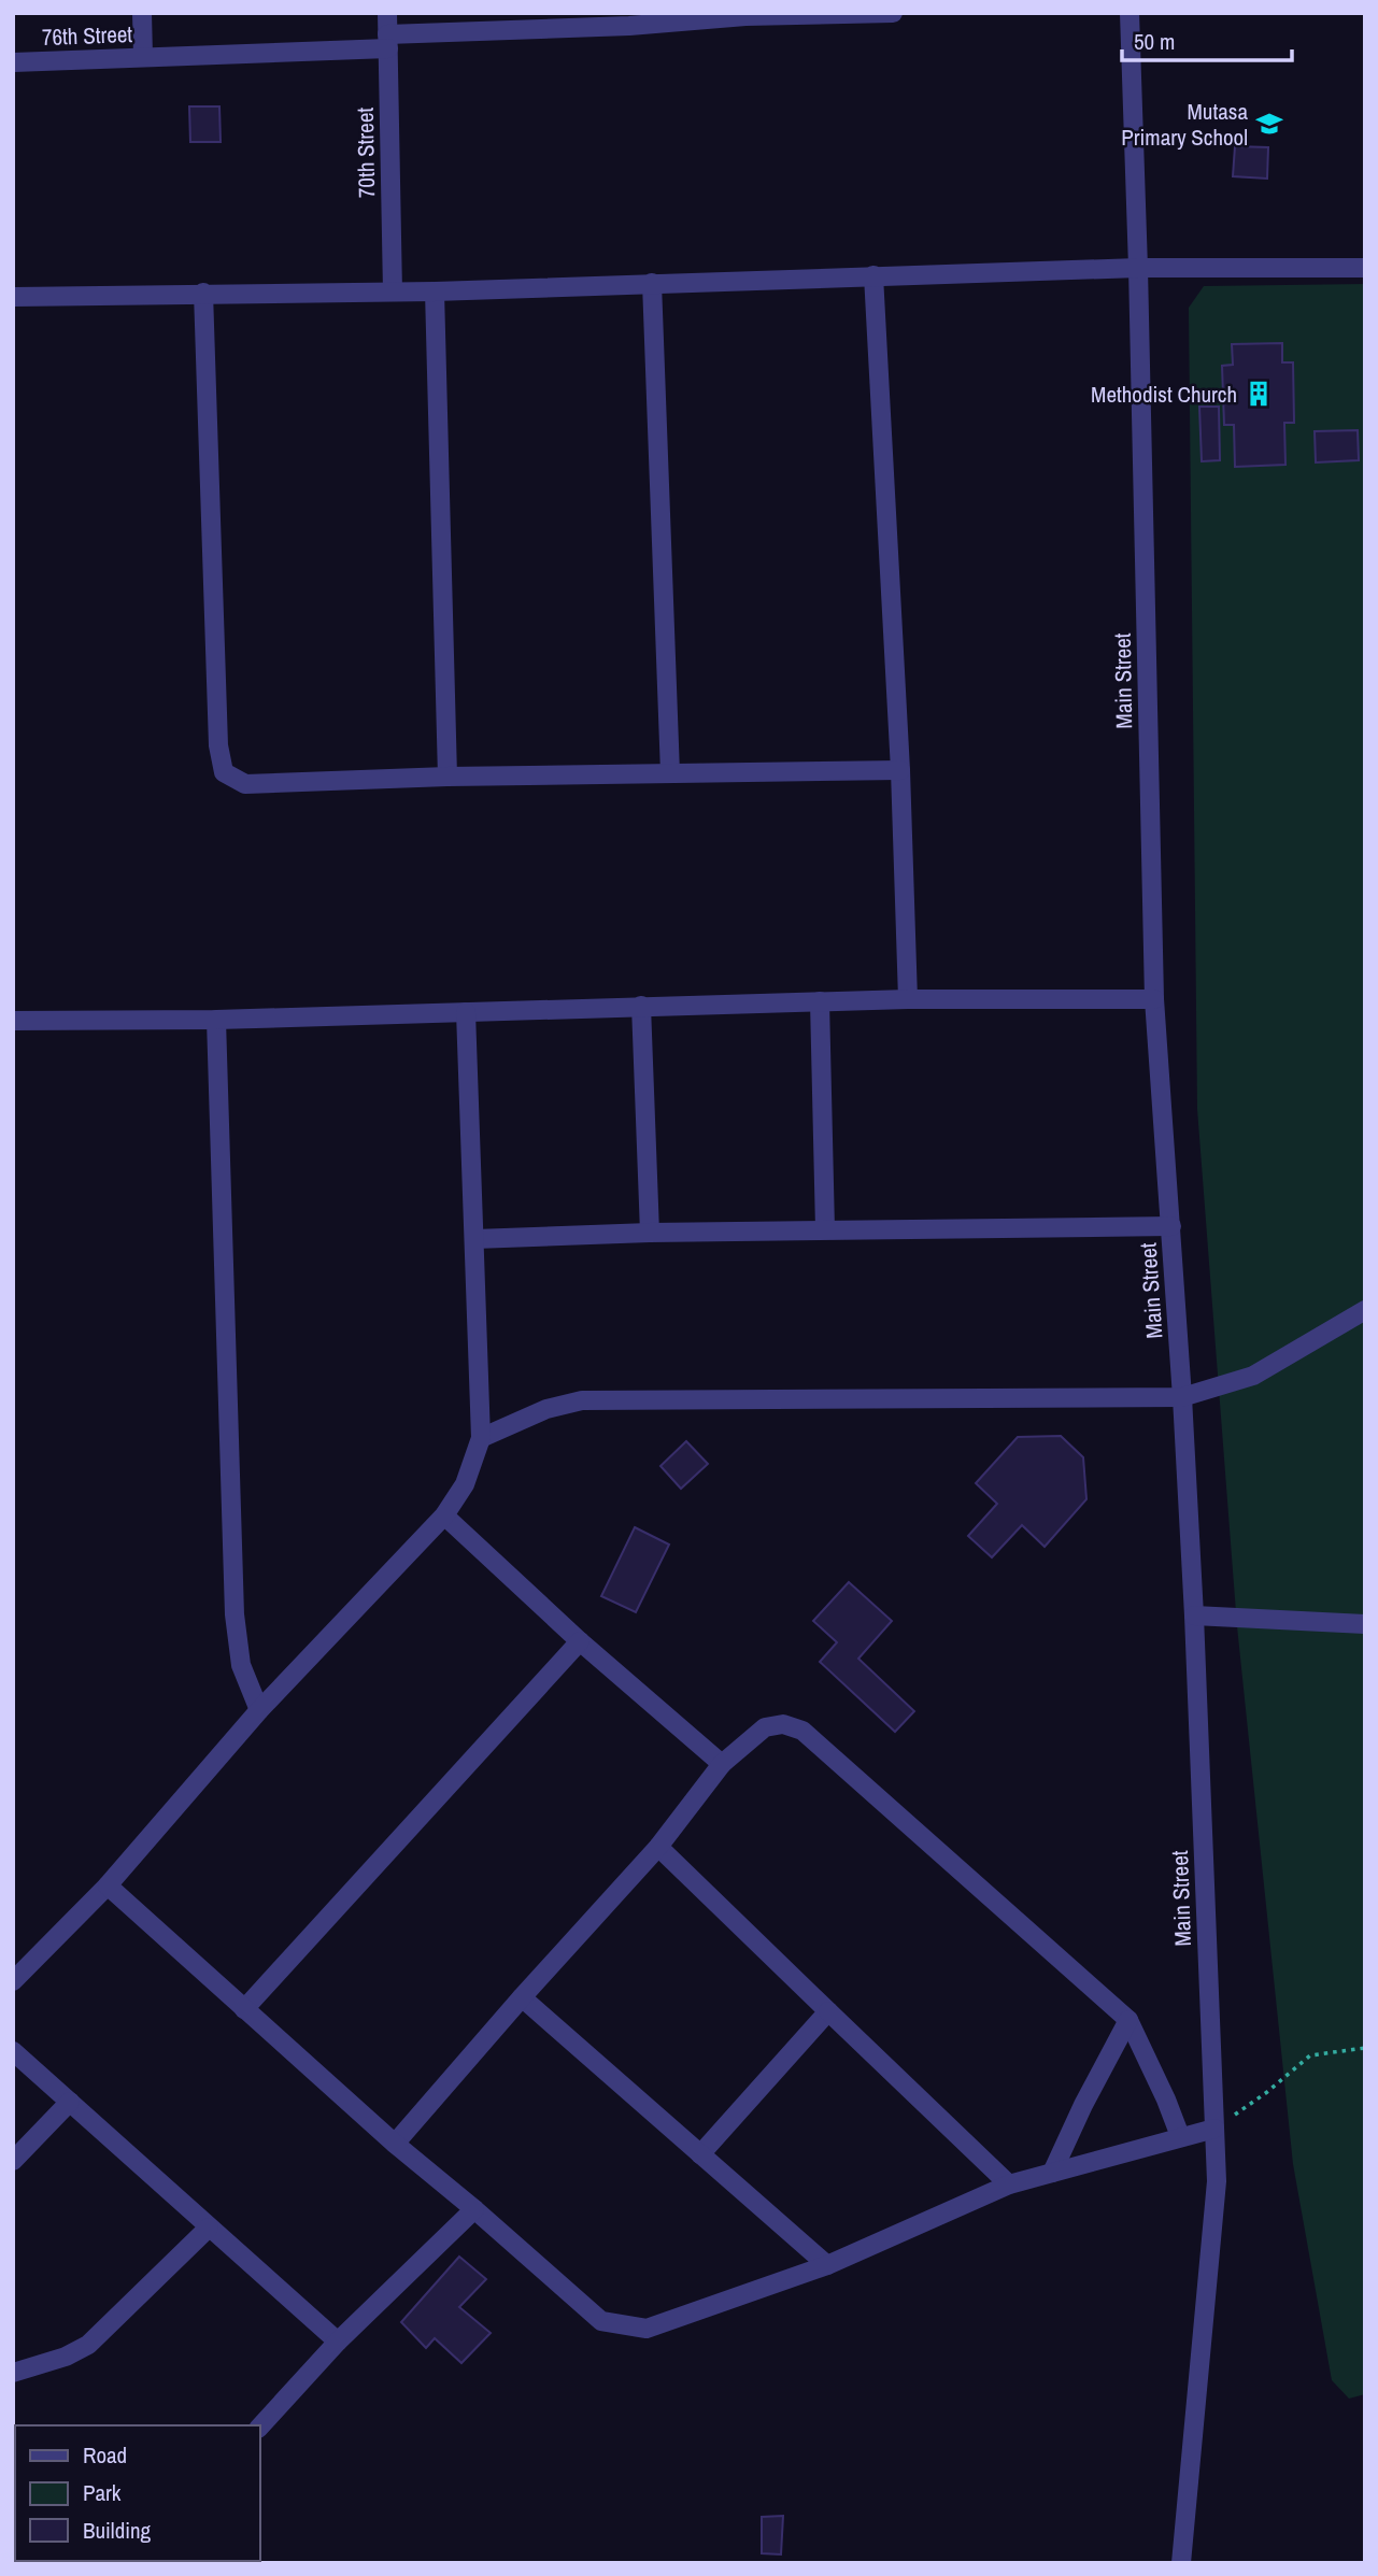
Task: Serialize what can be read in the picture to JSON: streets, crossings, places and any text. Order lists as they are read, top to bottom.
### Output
{
  "streets": {
    "street": ["76th Street", "70th Street", "Main Street"]
  },
  "crossings": [
    ["76th Street", "70th Street"]
  ],
  "places": {
    "school or university": ["Mutasa Primary School"],
    "building": ["Methodist Church"]
  },
  "legend": ["Road", "Park", "Building"],
  "scale_bar": "50 m"
}
